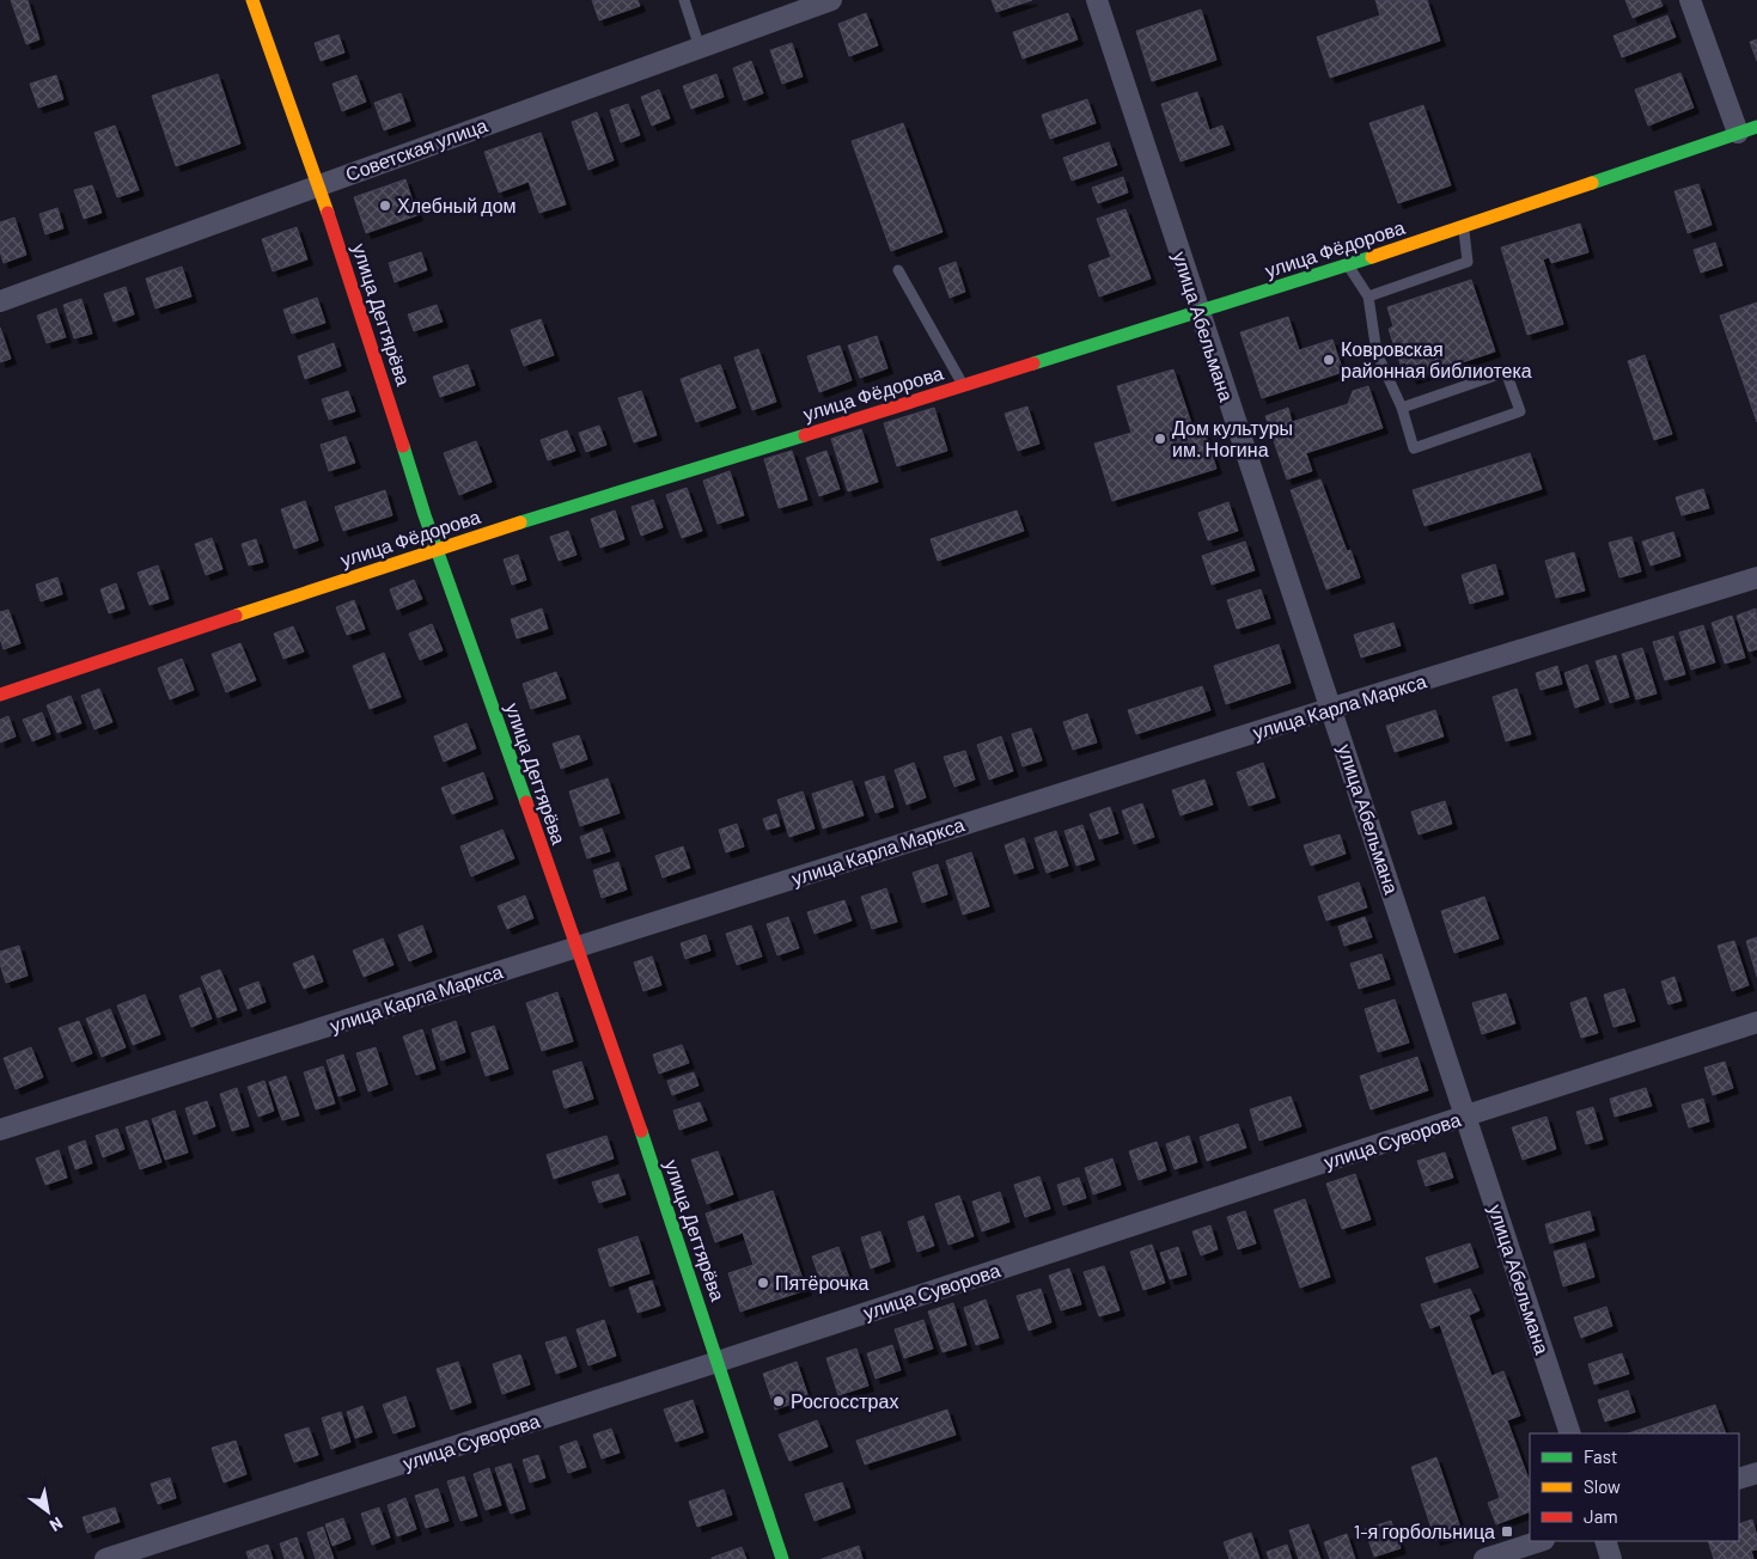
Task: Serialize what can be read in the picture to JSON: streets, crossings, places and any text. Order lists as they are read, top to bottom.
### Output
{
  "streets": {
    "main road": ["улица Фёдорова", "улица Дегтярёва"],
    "street": [
      "Советская улица",
      "улица Абельмана",
      "улица Карла Маркса",
      "улица Суворова"
    ]
  },
  "crossings": [
    ["Советская улица", "улица Дегтярёва"],
    ["улица Фёдорова", "улица Дегтярёва"],
    ["улица Фёдорова", "улица Абельмана"],
    ["улица Дегтярёва", "улица Карла Маркса"],
    ["улица Дегтярёва", "улица Суворова"],
    ["улица Абельмана", "улица Карла Маркса"],
    ["улица Абельмана", "улица Суворова"]
  ],
  "places": {
    "other": [
      "Хлебный дом",
      "Ковровская районная библиотека",
      "Дом культуры им. Ногина",
      "Пятёрочка",
      "Росгосстрах"
    ],
    "transit": ["1-я горбольница"]
  },
  "legend": ["Fast", "Slow", "Jam"],
  "north": "bottom right"
}
